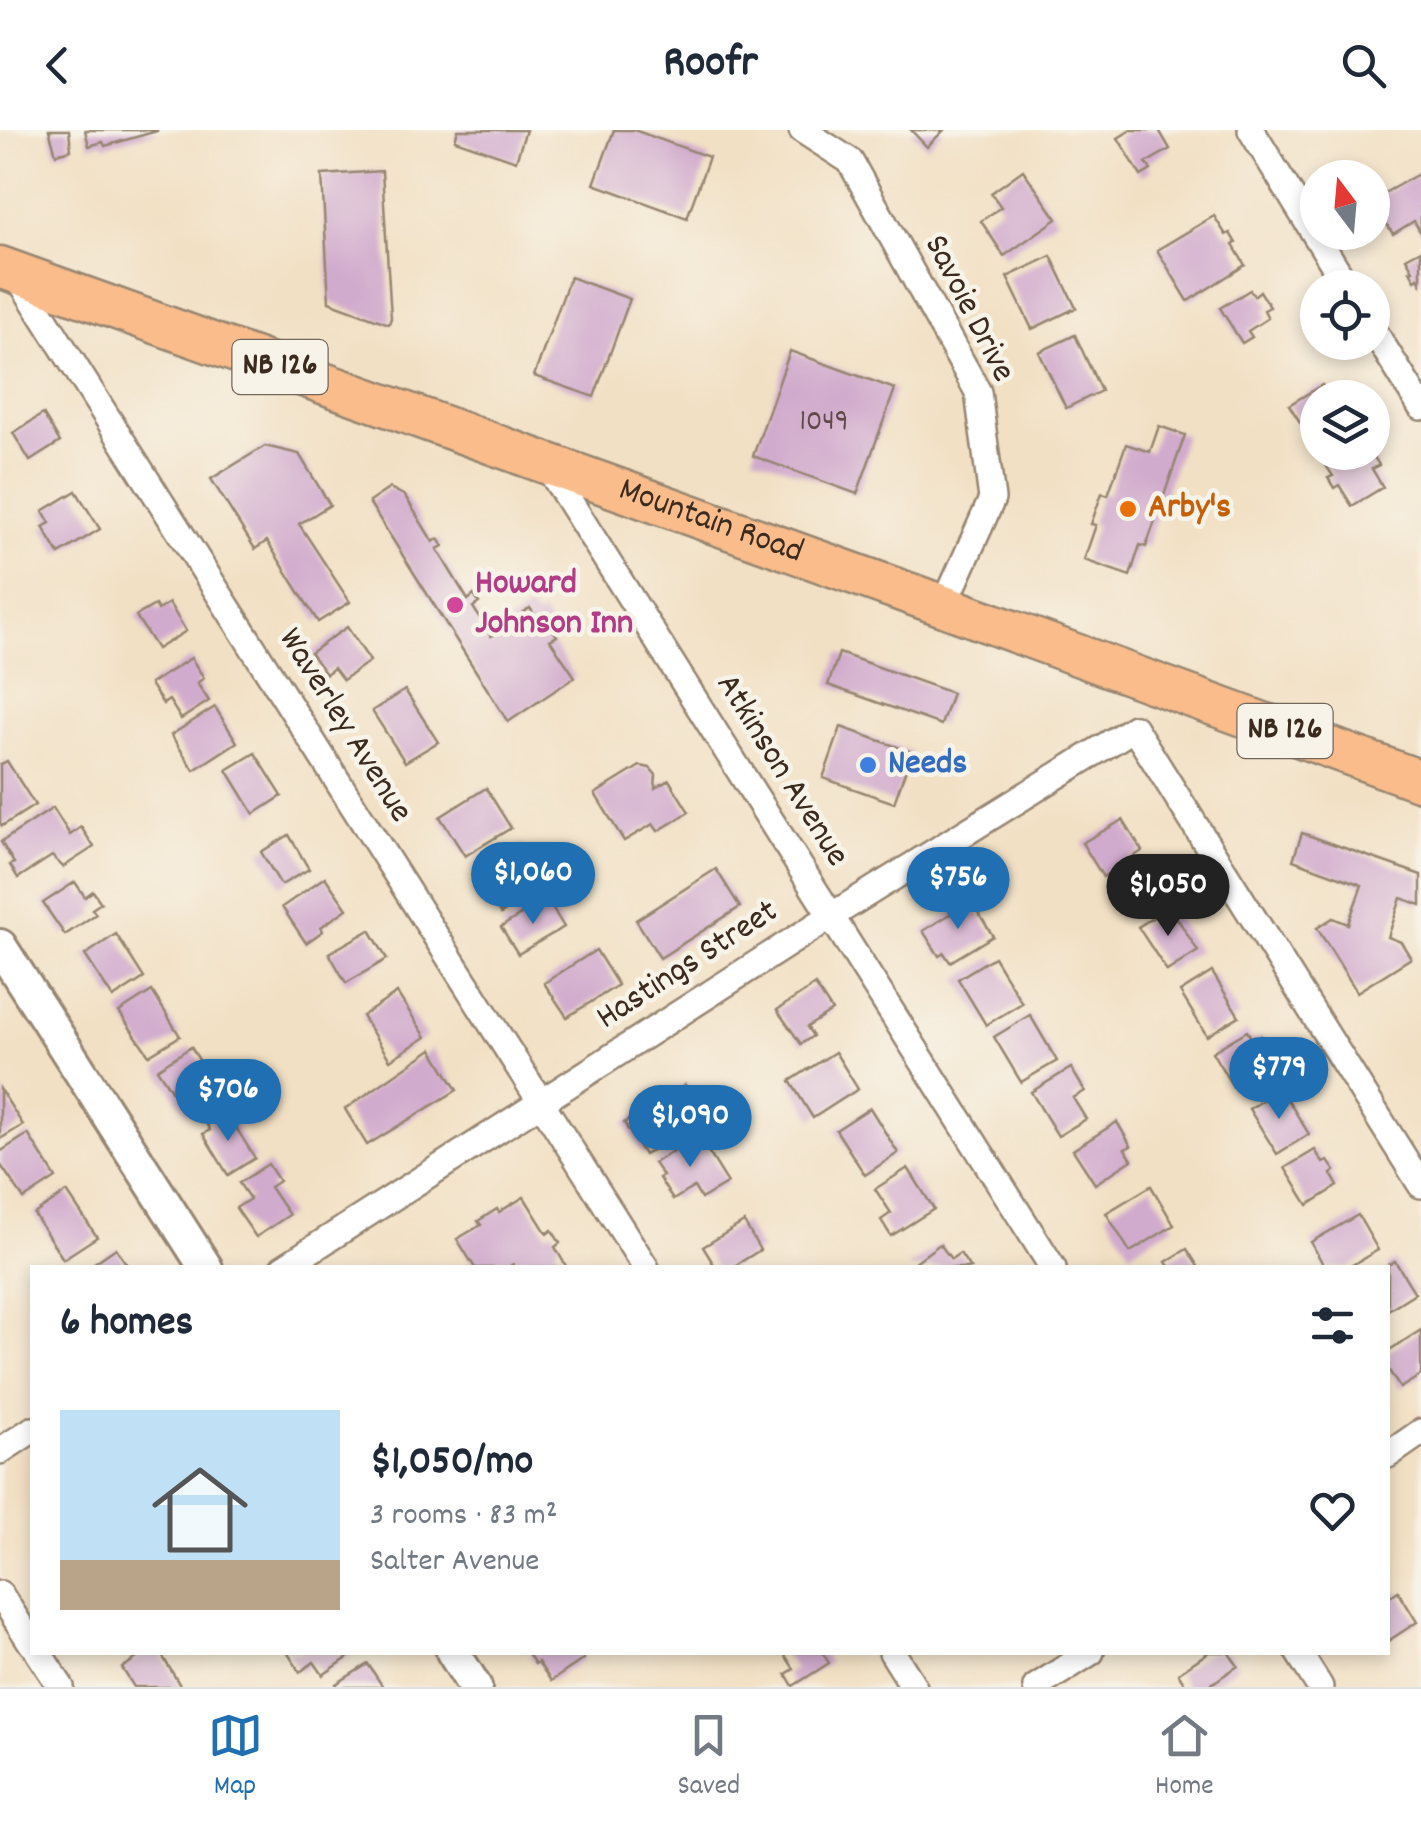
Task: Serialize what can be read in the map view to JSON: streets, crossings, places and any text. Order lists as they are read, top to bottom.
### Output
{
  "streets": {
    "main road": ["NB 126", "Mountain Road"],
    "street": [
      "Savoie Drive",
      "Waverley Avenue",
      "Atkinson Avenue",
      "Hastings Street"
    ]
  },
  "crossings": [
    ["Savoie Drive", "Mountain Road"],
    ["Mountain Road", "Waverley Avenue"],
    ["Mountain Road", "Atkinson Avenue"],
    ["Mountain Road", "Hastings Street"],
    ["Waverley Avenue", "Hastings Street"],
    ["Atkinson Avenue", "Hastings Street"]
  ],
  "places": ["Arby's", "Howard Johnson Inn", "Needs"],
  "house_numbers": ["1049"],
  "north": "top",
  "page": {
    "header": "Roofr",
    "price": [
      "$1,060",
      "$756",
      "$1,050",
      "$779",
      "$706",
      "$1,090"
    ],
    "heading": "6 homes",
    "list": [
      {
        "name": "$1,050/mo",
        "note": "3 rooms · 83 m² · Salter Avenue"
      }
    ],
    "tabs": ["Map", "Saved", "Home"]
  }
}
